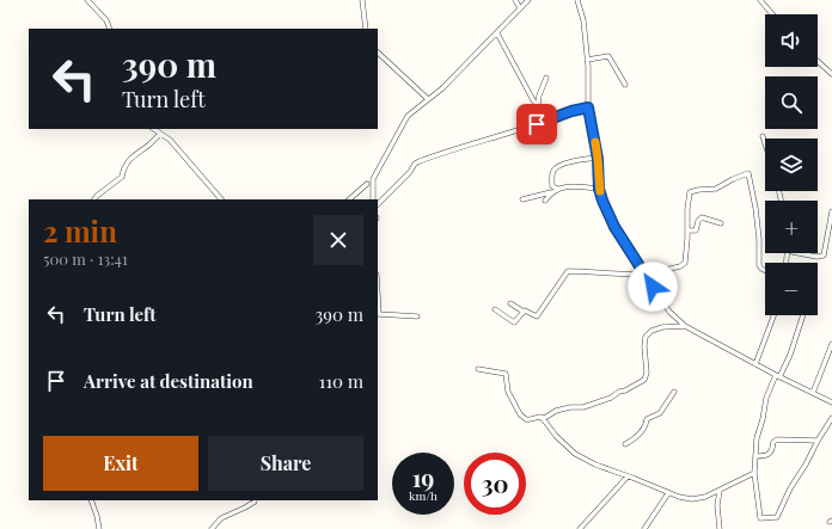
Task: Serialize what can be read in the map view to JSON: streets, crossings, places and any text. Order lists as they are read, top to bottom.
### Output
{
  "page": {
    "map_buttons": ["+", "−"],
    "turn": ["390 m", "Turn left"],
    "heading": ["2 min", "500 m · 13:41"],
    "list": [
      {
        "name": "Turn left",
        "value": "390 m"
      },
      {
        "name": "Arrive at destination",
        "value": "110 m"
      }
    ],
    "buttons": ["Exit", "Share"],
    "speed": "19 km/h",
    "limit": "30"
  }
}
